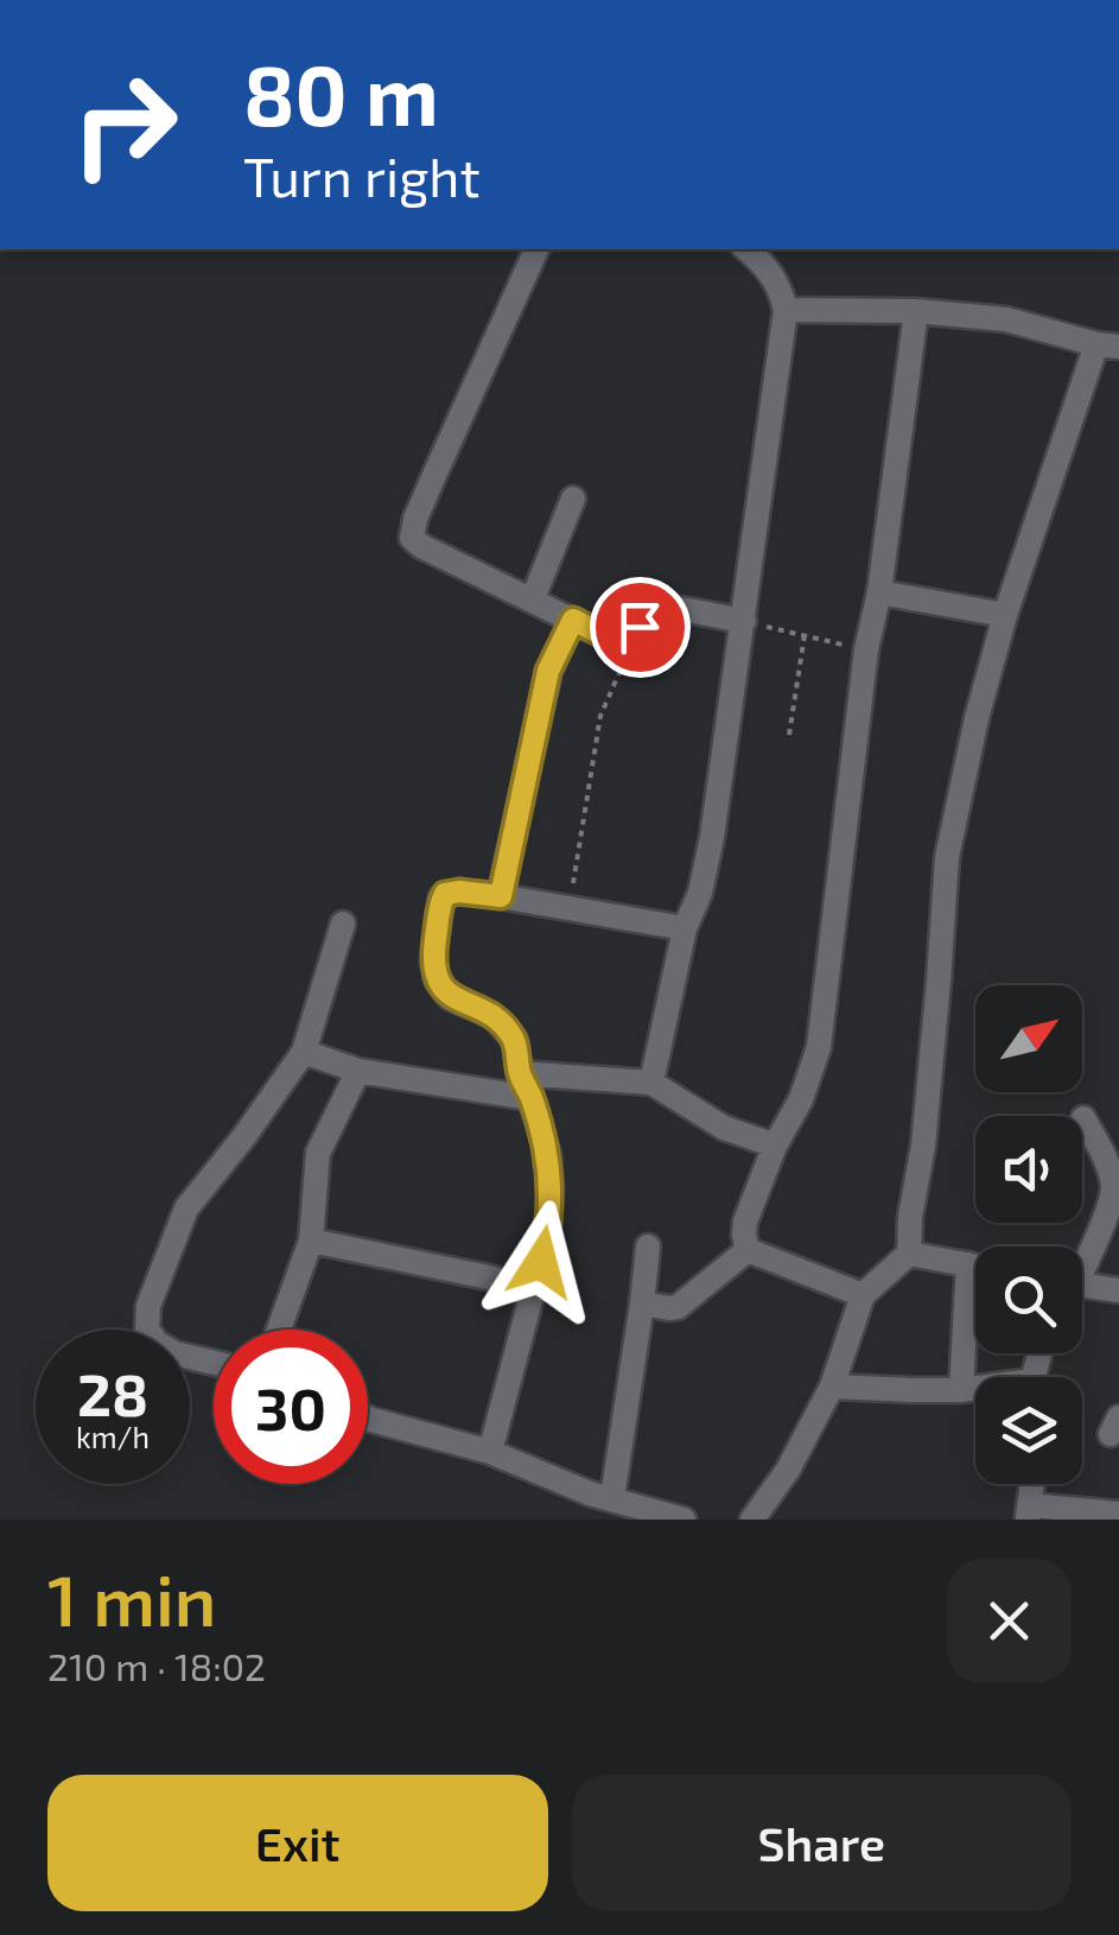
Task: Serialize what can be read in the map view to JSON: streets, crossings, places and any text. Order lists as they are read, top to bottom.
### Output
{
  "north": "top right",
  "page": {
    "turn": ["80 m", "Turn right"],
    "speed": "28 km/h",
    "limit": "30",
    "heading": ["1 min", "210 m · 18:02"],
    "buttons": ["Exit", "Share"]
  }
}
